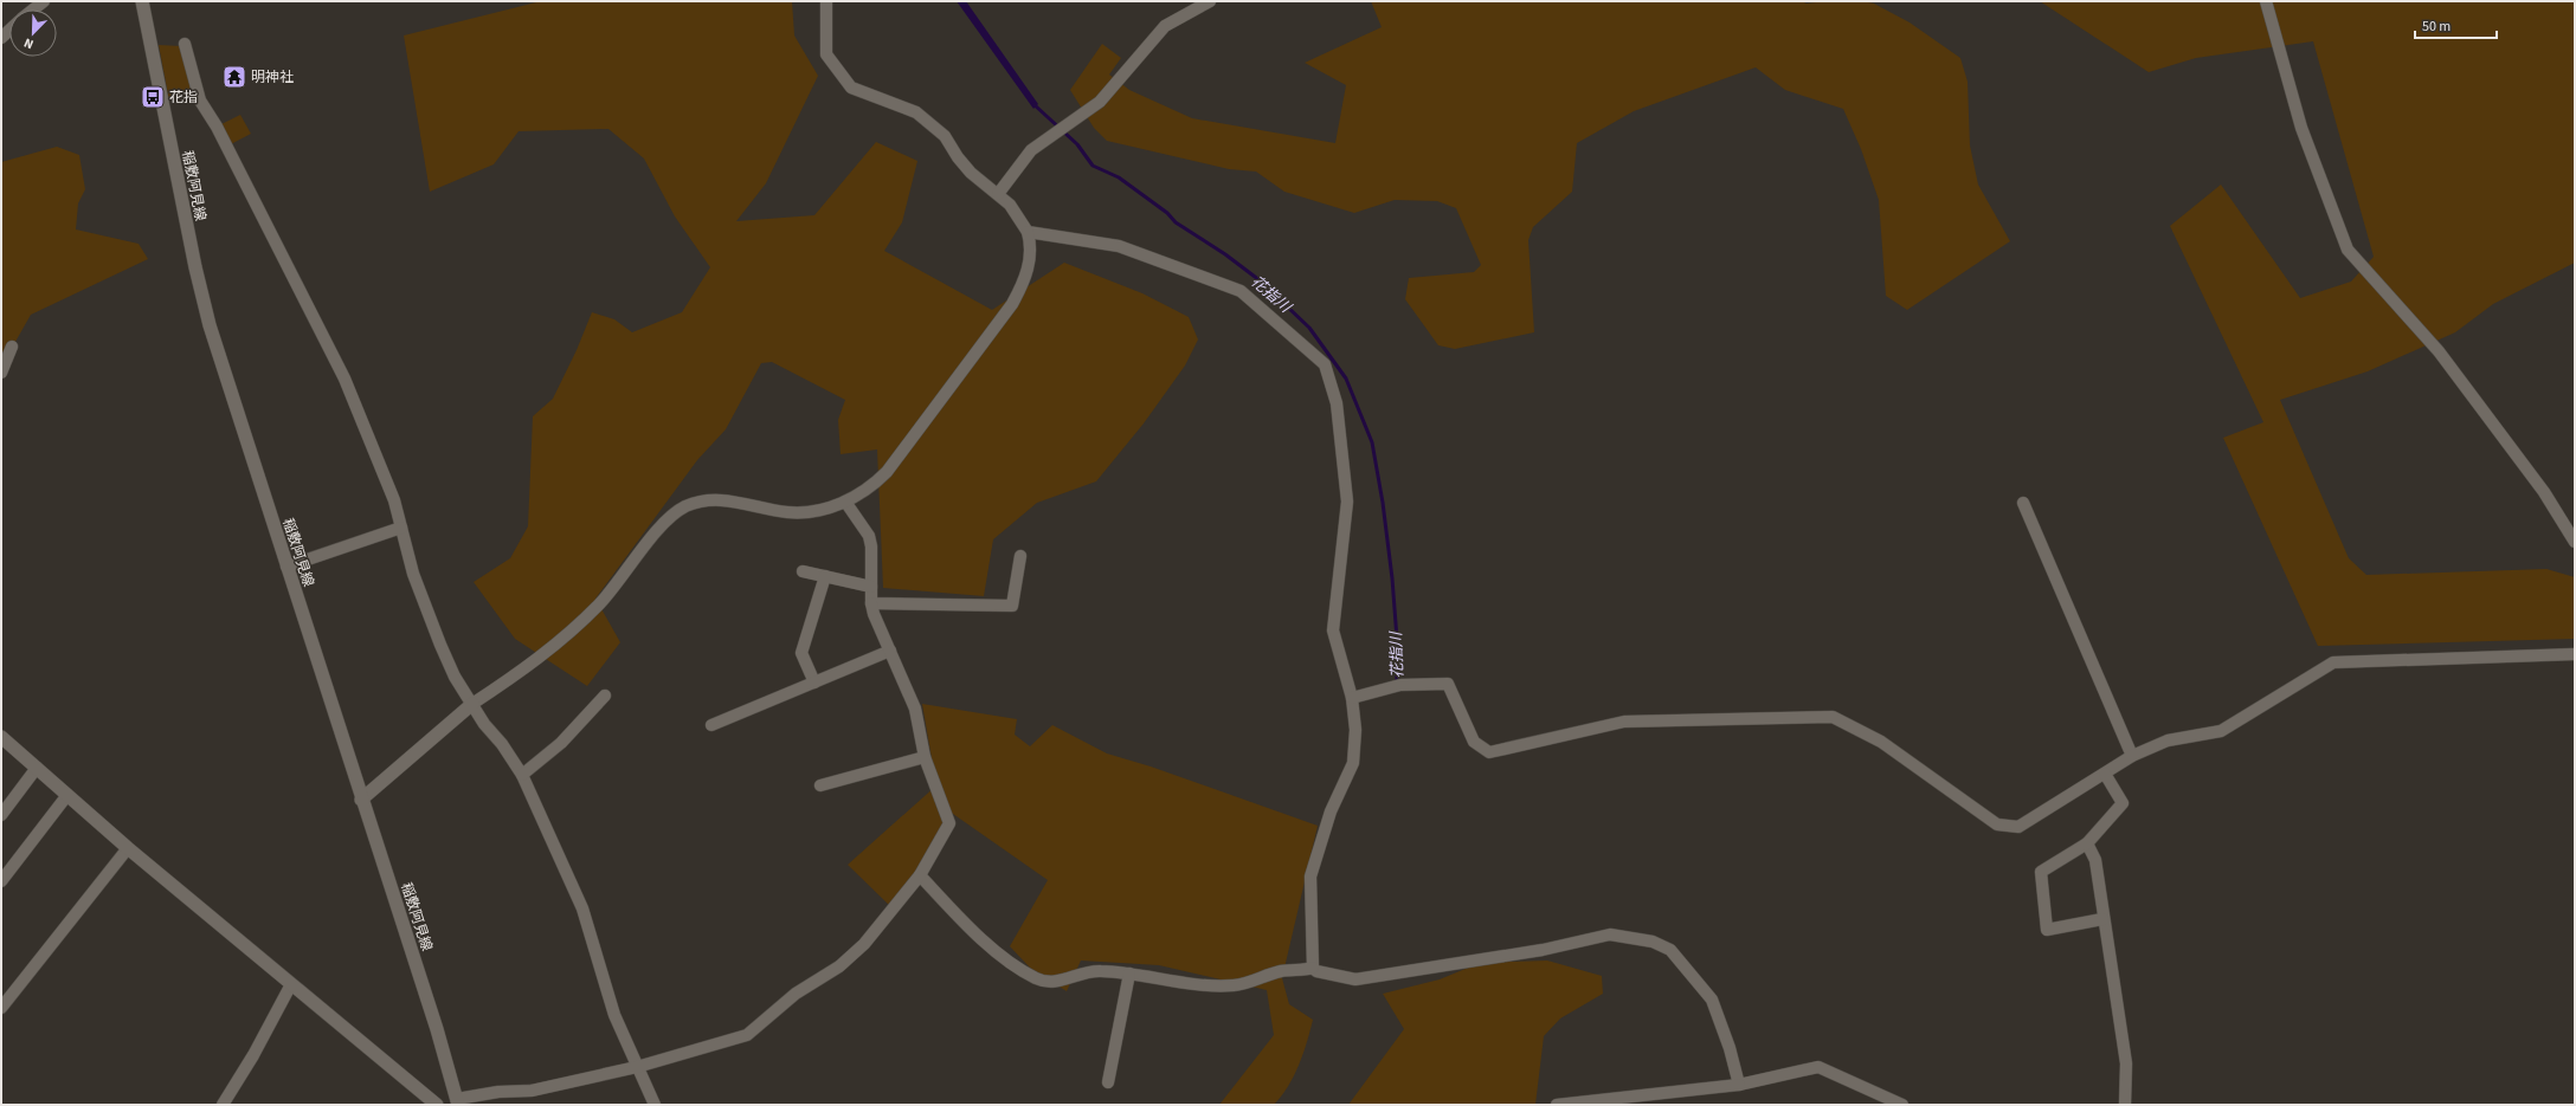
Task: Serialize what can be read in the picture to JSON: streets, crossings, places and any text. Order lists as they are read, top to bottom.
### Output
{
  "streets": {
    "main road": ["稲敷阿見線"]
  },
  "water": ["花指川"],
  "places": {
    "temple": ["明神社"],
    "bus stop": ["花指"]
  },
  "scale_bar": "50 m",
  "north": "bottom left"
}
